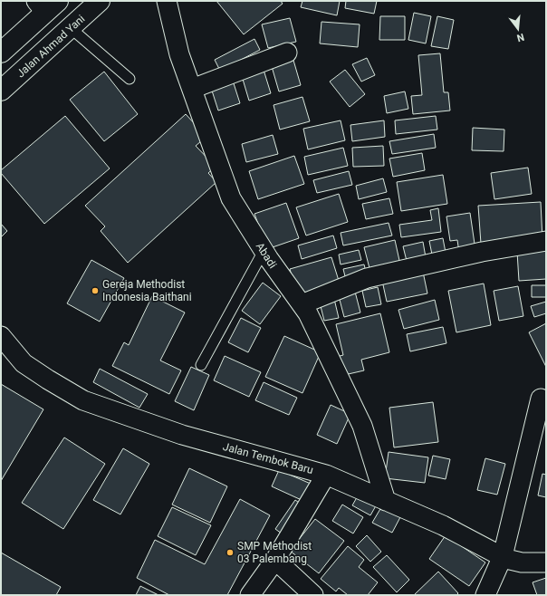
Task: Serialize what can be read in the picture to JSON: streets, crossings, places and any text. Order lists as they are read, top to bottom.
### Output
{
  "streets": {
    "highway": ["Jalan Ahmad Yani"],
    "street": ["Abadi", "Jalan Tembok Baru"]
  },
  "crossings": [
    ["Abadi", "Jalan Tembok Baru"]
  ],
  "places": ["Gereja Methodist Indonesia Baithani", "SMP Methodist 03 Palembang"],
  "north": "bottom"
}
